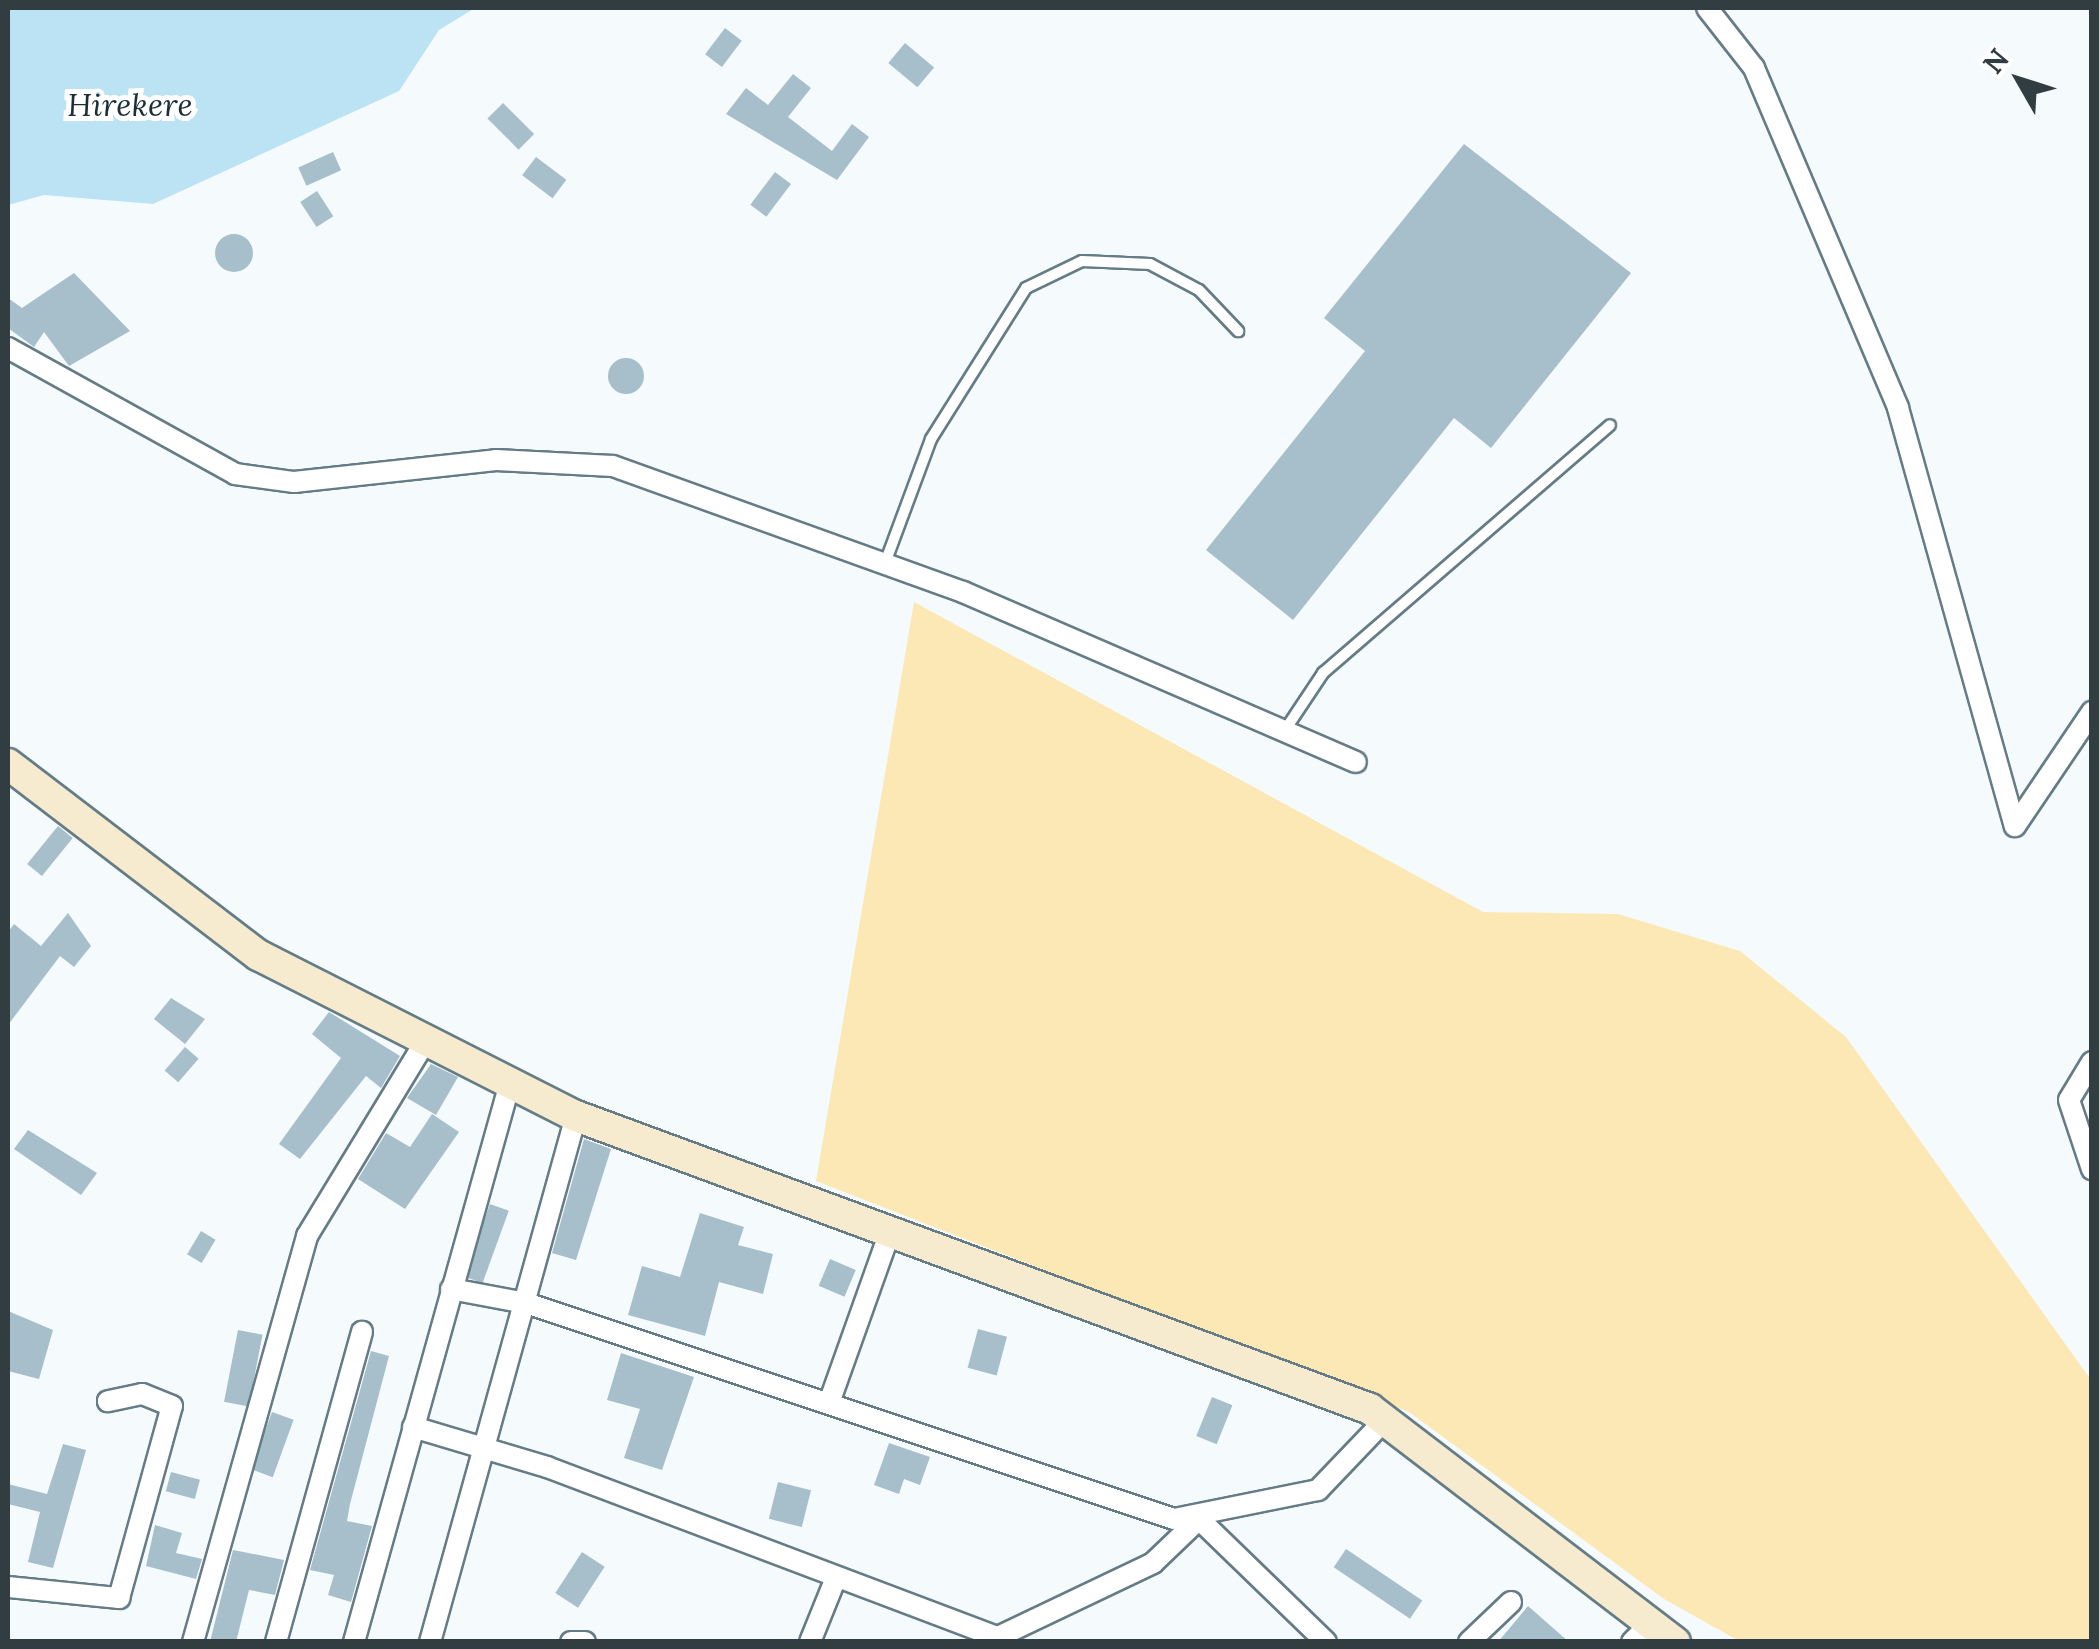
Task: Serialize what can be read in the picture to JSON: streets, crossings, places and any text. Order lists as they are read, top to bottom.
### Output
{
  "water": ["Hirekere"],
  "north": "top left"
}
